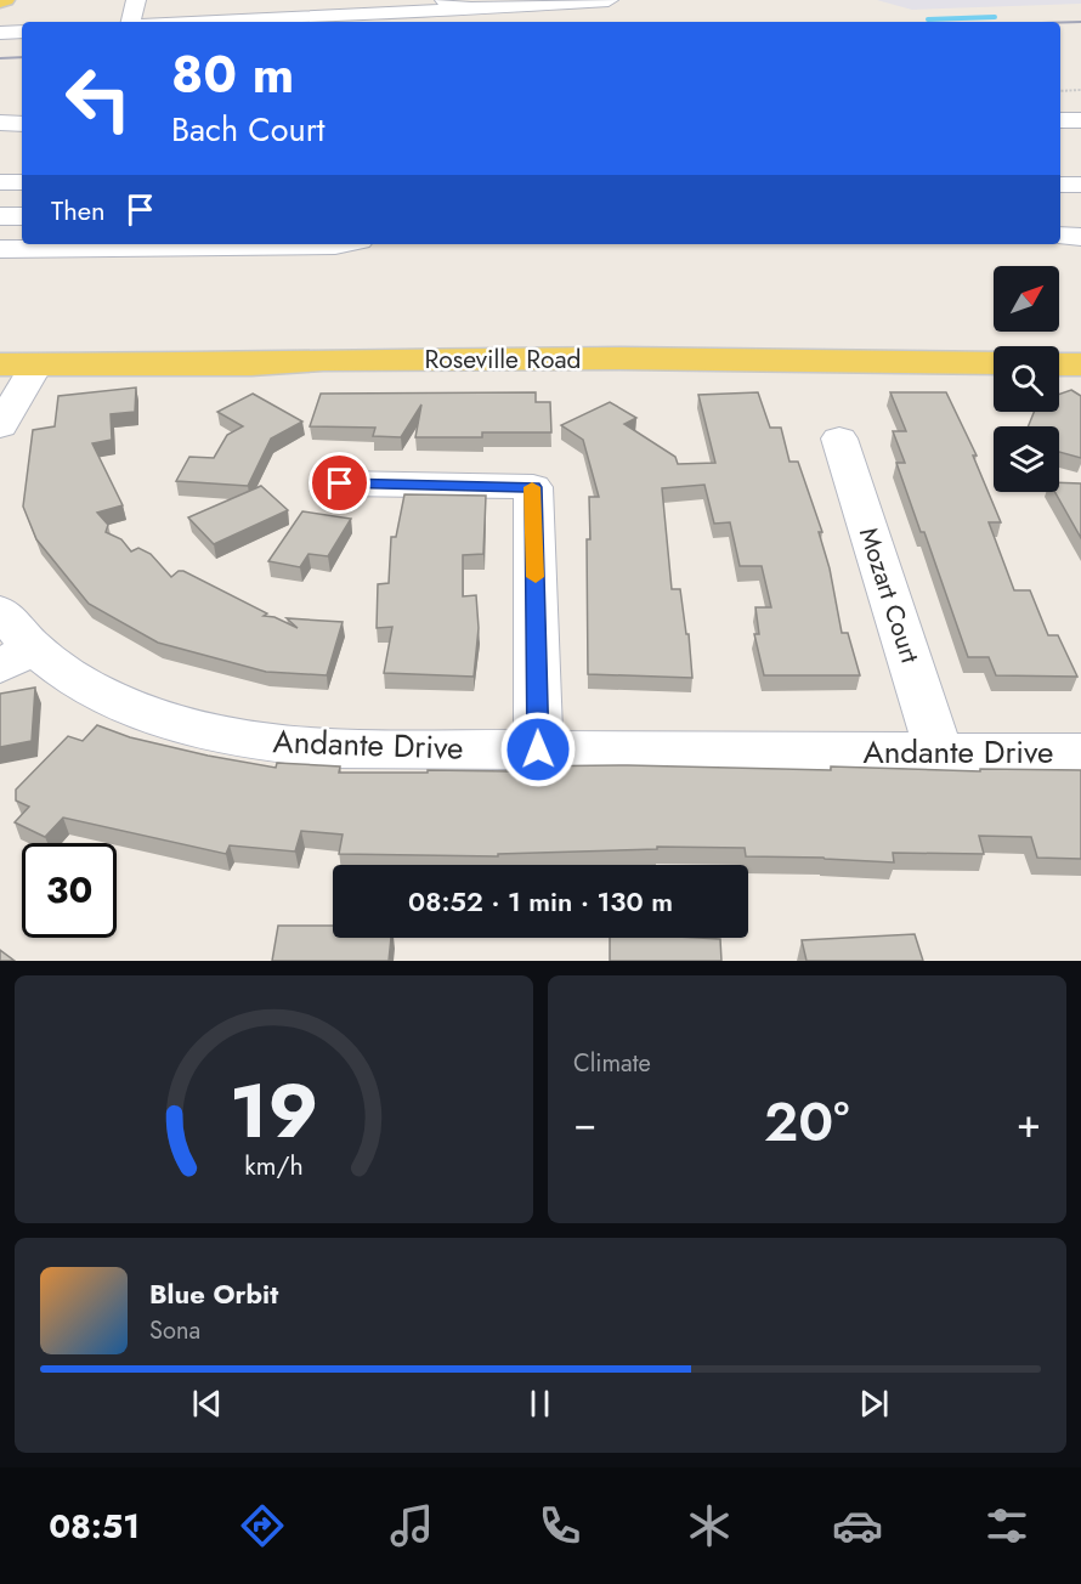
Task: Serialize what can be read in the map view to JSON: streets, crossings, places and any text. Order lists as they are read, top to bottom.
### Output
{
  "streets": {
    "main road": ["Roseville Road"],
    "street": ["Mozart Court", "Andante Drive"]
  },
  "crossings": [
    ["Mozart Court", "Andante Drive"]
  ],
  "north": "top right",
  "page": {
    "turn": ["80 m", "Bach Court"],
    "then": "Then",
    "limit": "30",
    "trip": "08:52 · 1 min · 130 m",
    "tile": "Climate",
    "heat": ["−", "20°", "+"],
    "song": ["Blue Orbit", "Sona"],
    "tabs": "08:51",
    "gauge": ["19", "km/h"]
  }
}
